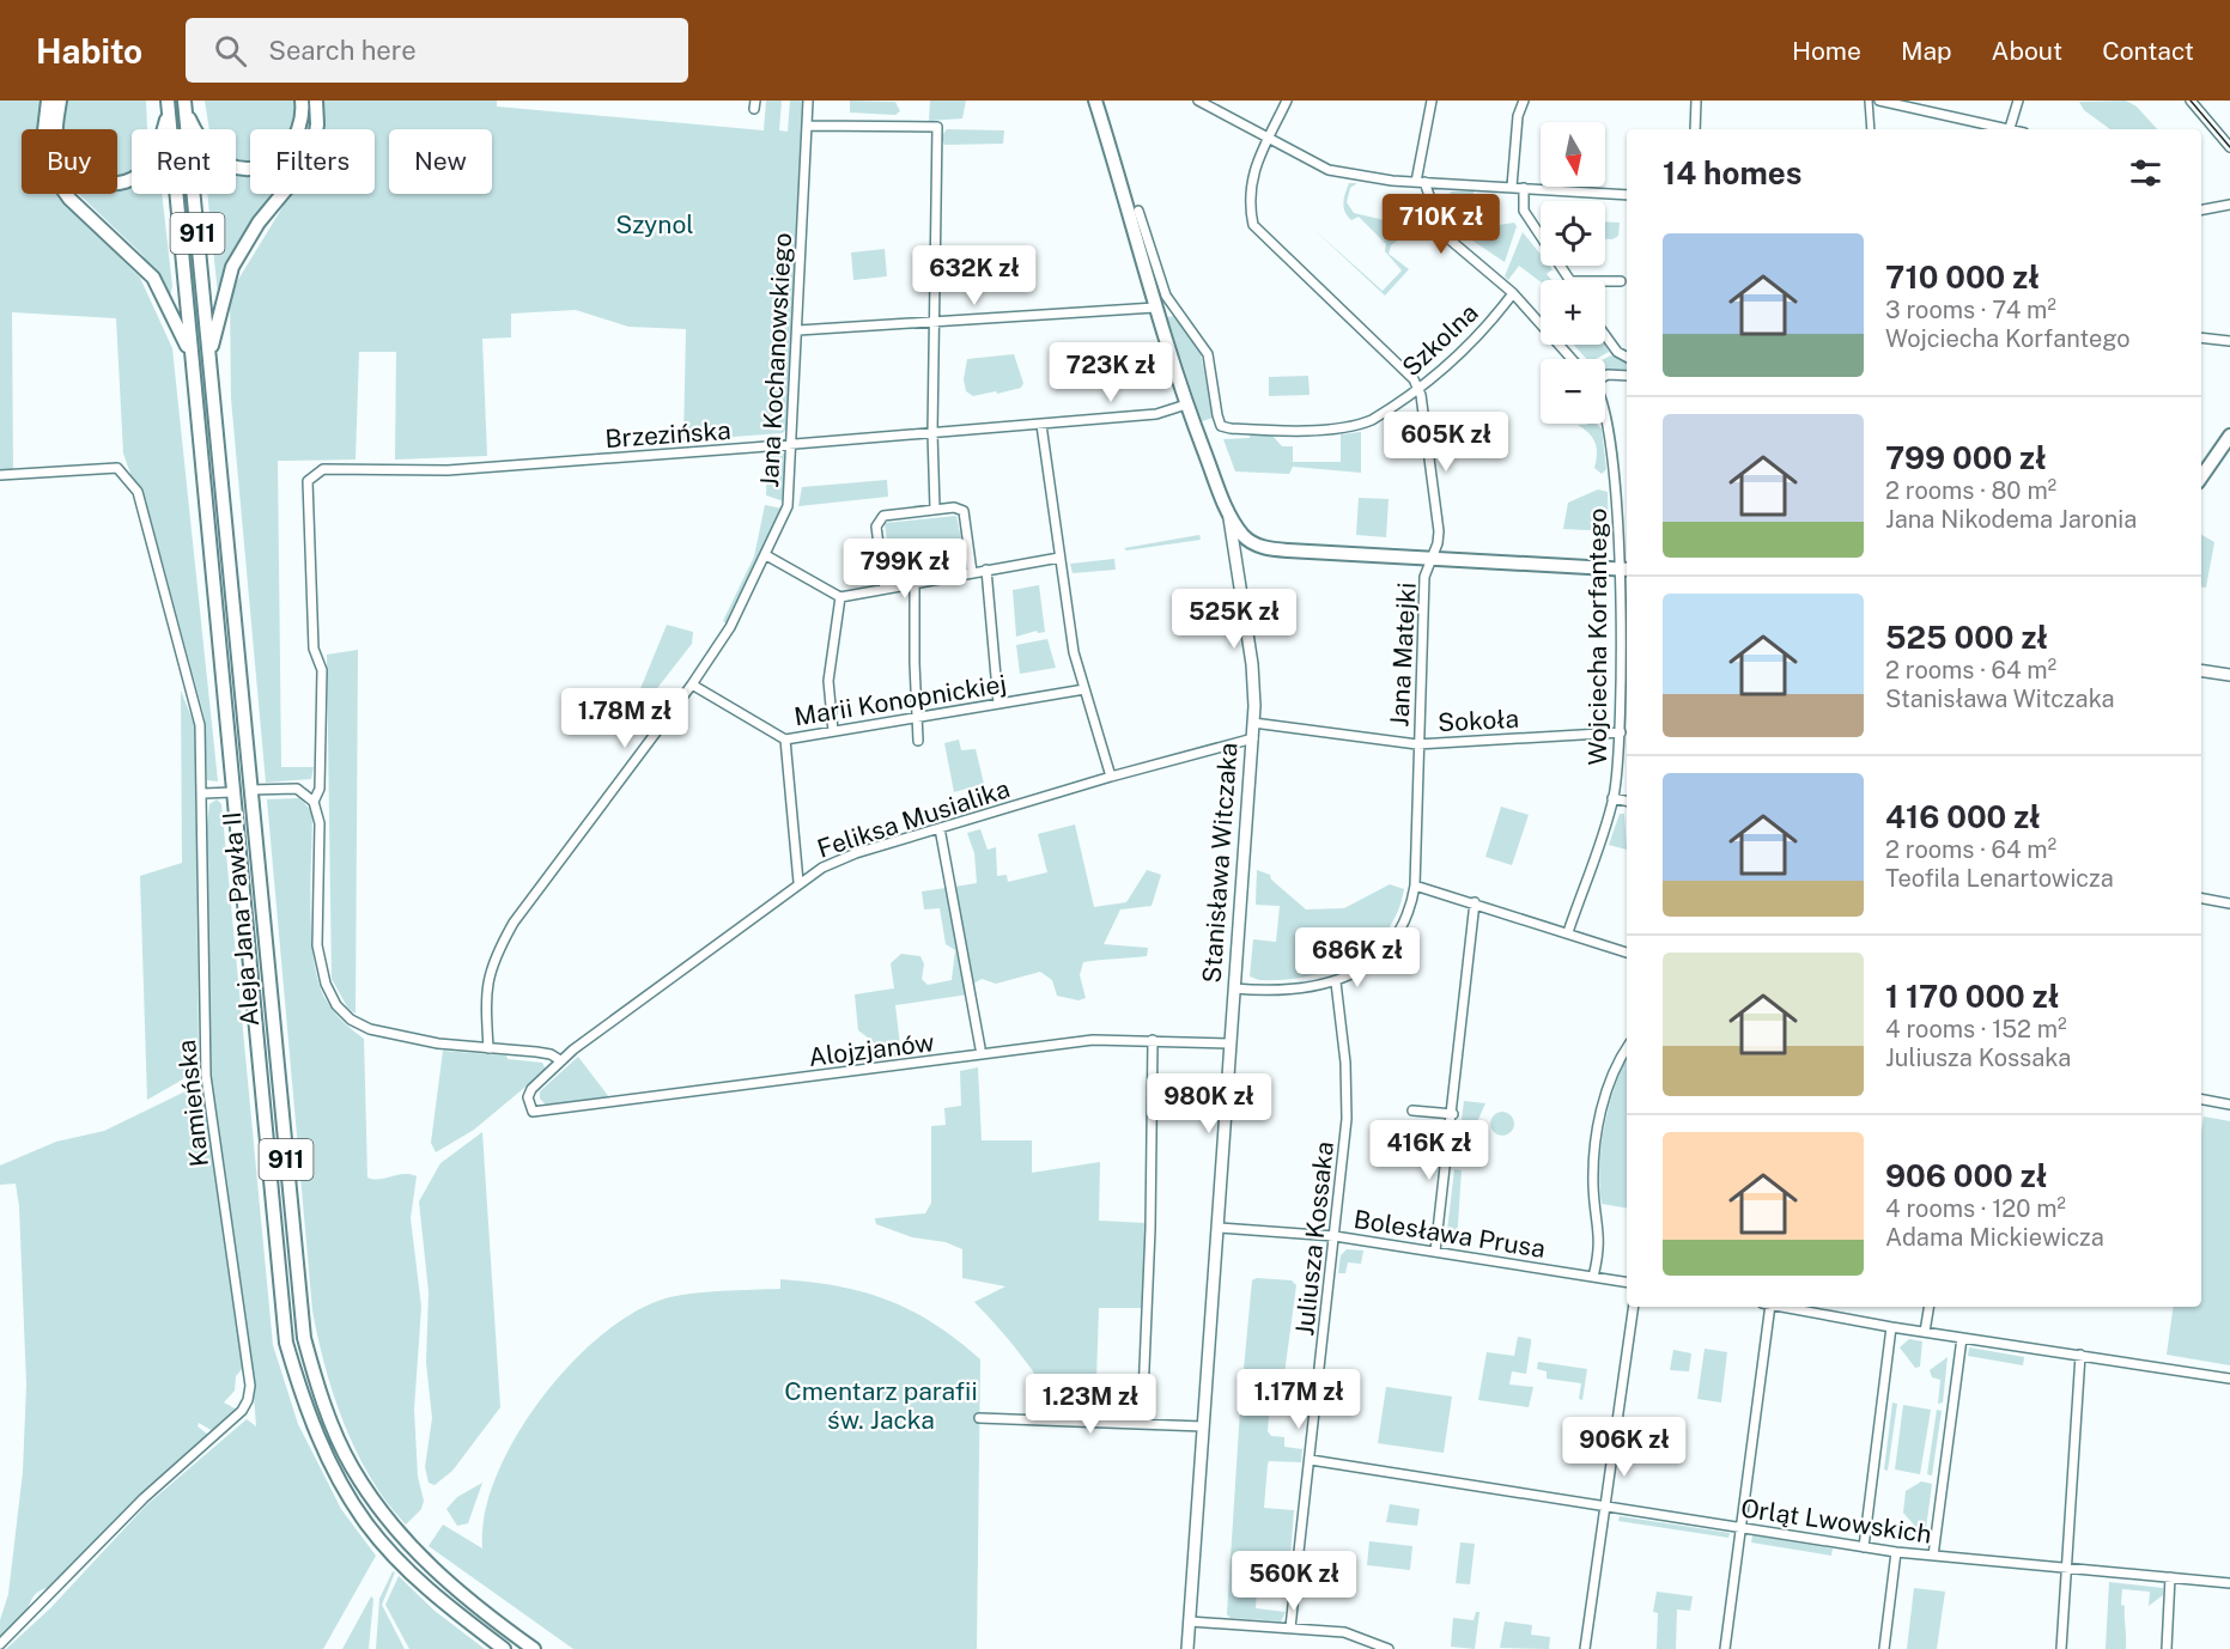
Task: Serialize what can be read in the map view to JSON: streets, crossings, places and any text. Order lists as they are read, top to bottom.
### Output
{
  "streets": {
    "main road": ["911", "Stanisława Witczaka", "Aleja Jana Pawła II"],
    "street": [
      "Szkolna",
      "Jana Kochanowskiego",
      "Brzezińska",
      "Wojciecha Korfantego",
      "Jana Matejki",
      "Marii Konopnickiej",
      "Sokoła",
      "Feliksa Musialika",
      "Alojzjanów",
      "Kamieńska",
      "Bolesława Prusa",
      "Juliusza Kossaka",
      "Orląt Lwowskich"
    ]
  },
  "crossings": [
    ["Szkolna", "Jana Matejki"],
    ["Jana Kochanowskiego", "Brzezińska"],
    ["Jana Kochanowskiego", "Marii Konopnickiej"],
    ["Brzezińska", "Stanisława Witczaka"],
    ["Wojciecha Korfantego", "Sokoła"],
    ["Jana Matejki", "Sokoła"],
    ["Jana Matejki", "Stanisława Witczaka"],
    ["Jana Matejki", "Juliusza Kossaka"],
    ["Sokoła", "Stanisława Witczaka"],
    ["Feliksa Musialika", "Stanisława Witczaka"],
    ["Feliksa Musialika", "Alojzjanów"],
    ["Stanisława Witczaka", "Alojzjanów"],
    ["Stanisława Witczaka", "Bolesława Prusa"],
    ["Bolesława Prusa", "Juliusza Kossaka"],
    ["Juliusza Kossaka", "Orląt Lwowskich"]
  ],
  "parks": ["Szynol", "Cmentarz parafii św. Jacka"],
  "north": "bottom",
  "page": {
    "header": "Habito",
    "search": "Search here",
    "nav": [
      "Home",
      "Map",
      "About",
      "Contact"
    ],
    "map_buttons": ["+", "−"],
    "chip": [
      "Buy",
      "Rent",
      "Filters",
      "New"
    ],
    "heading": "14 homes",
    "price": [
      "710K zł",
      "632K zł",
      "723K zł",
      "605K zł",
      "799K zł",
      "525K zł",
      "1.78M zł",
      "686K zł",
      "980K zł",
      "416K zł",
      "1.17M zł",
      "1.23M zł",
      "906K zł",
      "560K zł"
    ],
    "list": [
      {
        "name": "710 000 zł",
        "note": "3 rooms · 74 m² · Wojciecha Korfantego"
      },
      {
        "name": "799 000 zł",
        "note": "2 rooms · 80 m² · Jana Nikodema Jaronia"
      },
      {
        "name": "525 000 zł",
        "note": "2 rooms · 64 m² · Stanisława Witczaka"
      },
      {
        "name": "416 000 zł",
        "note": "2 rooms · 64 m² · Teofila Lenartowicza"
      },
      {
        "name": "1 170 000 zł",
        "note": "4 rooms · 152 m² · Juliusza Kossaka"
      },
      {
        "name": "906 000 zł",
        "note": "4 rooms · 120 m² · Adama Mickiewicza"
      }
    ]
  }
}
